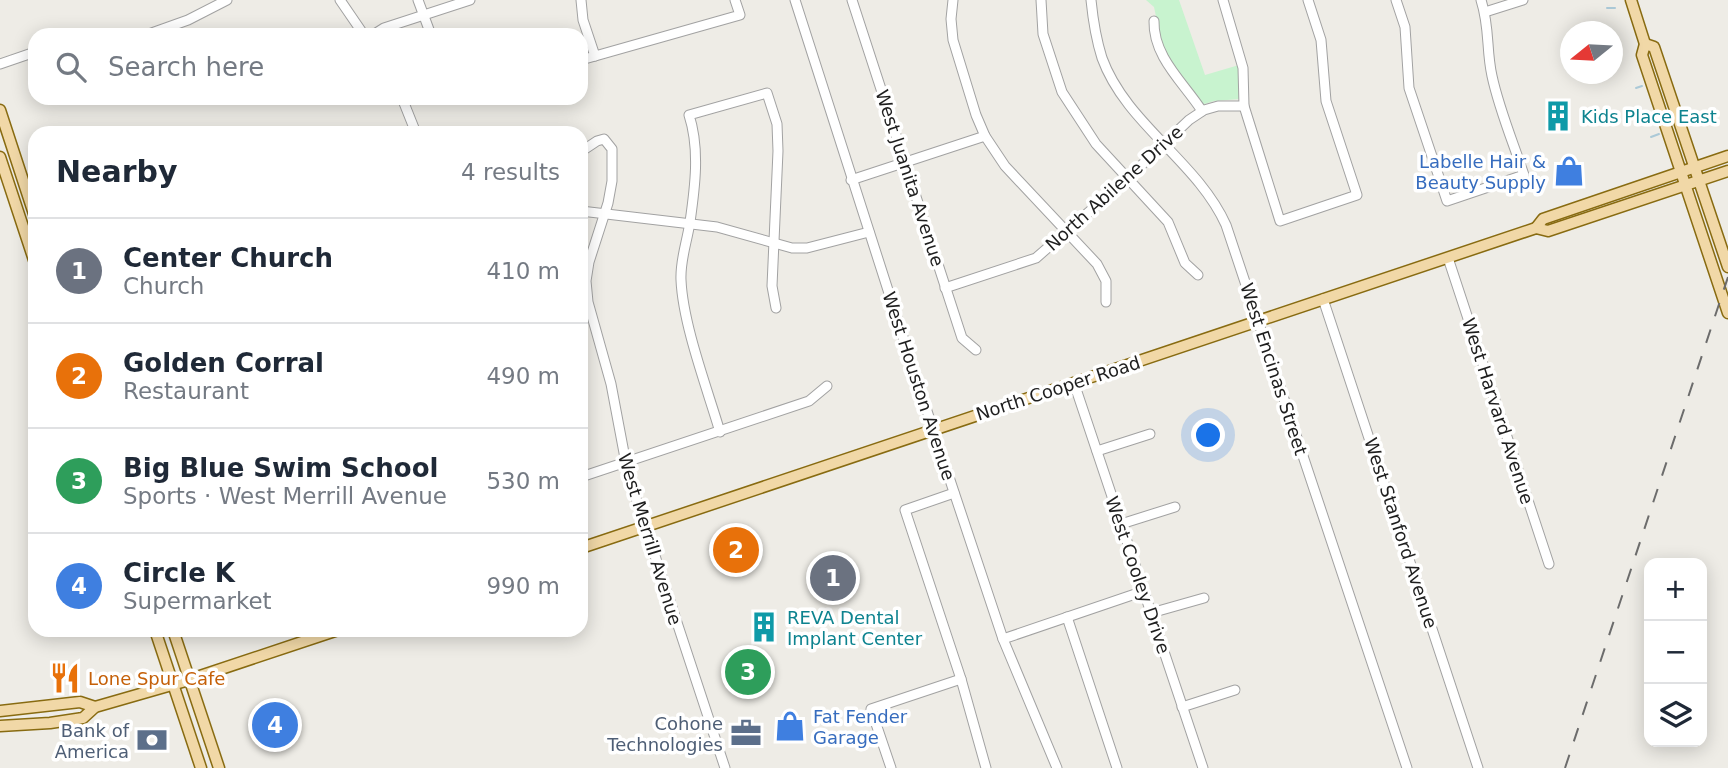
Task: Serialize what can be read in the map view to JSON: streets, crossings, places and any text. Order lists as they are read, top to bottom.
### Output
{
  "streets": {
    "main road": ["North Cooper Road"],
    "street": [
      "West Juanita Avenue",
      "North Abilene Drive",
      "West Encinas Street",
      "West Houston Avenue",
      "West Harvard Avenue",
      "West Stanford Avenue",
      "West Merrill Avenue",
      "West Cooley Drive"
    ]
  },
  "crossings": [
    ["West Juanita Avenue", "North Abilene Drive"],
    ["North Abilene Drive", "West Encinas Street"],
    ["West Encinas Street", "North Cooper Road"],
    ["West Houston Avenue", "North Cooper Road"],
    ["North Cooper Road", "West Harvard Avenue"],
    ["North Cooper Road", "West Stanford Avenue"],
    ["North Cooper Road", "West Merrill Avenue"],
    ["North Cooper Road", "West Cooley Drive"]
  ],
  "places": {
    "building": ["Kids Place East", "REVA Dental Implant Center"],
    "shop": ["Labelle Hair & Beauty Supply", "Fat Fender Garage"],
    "restaurant": ["Lone Spur Cafe"],
    "office": ["Cohone Technologies"],
    "bank": ["Bank of America"]
  },
  "north": "left",
  "page": {
    "search": "Search here",
    "heading": ["Nearby", "4 results"],
    "list": [
      {
        "mark": "1",
        "name": "Center Church",
        "note": "Church",
        "value": "410 m"
      },
      {
        "mark": "2",
        "name": "Golden Corral",
        "note": "Restaurant",
        "value": "490 m"
      },
      {
        "mark": "3",
        "name": "Big Blue Swim School",
        "note": "Sports · West Merrill Avenue",
        "value": "530 m"
      },
      {
        "mark": "4",
        "name": "Circle K",
        "note": "Supermarket",
        "value": "990 m"
      }
    ],
    "pins": [
      "2",
      "1",
      "3",
      "4"
    ],
    "map_buttons": ["+", "−"]
  }
}
